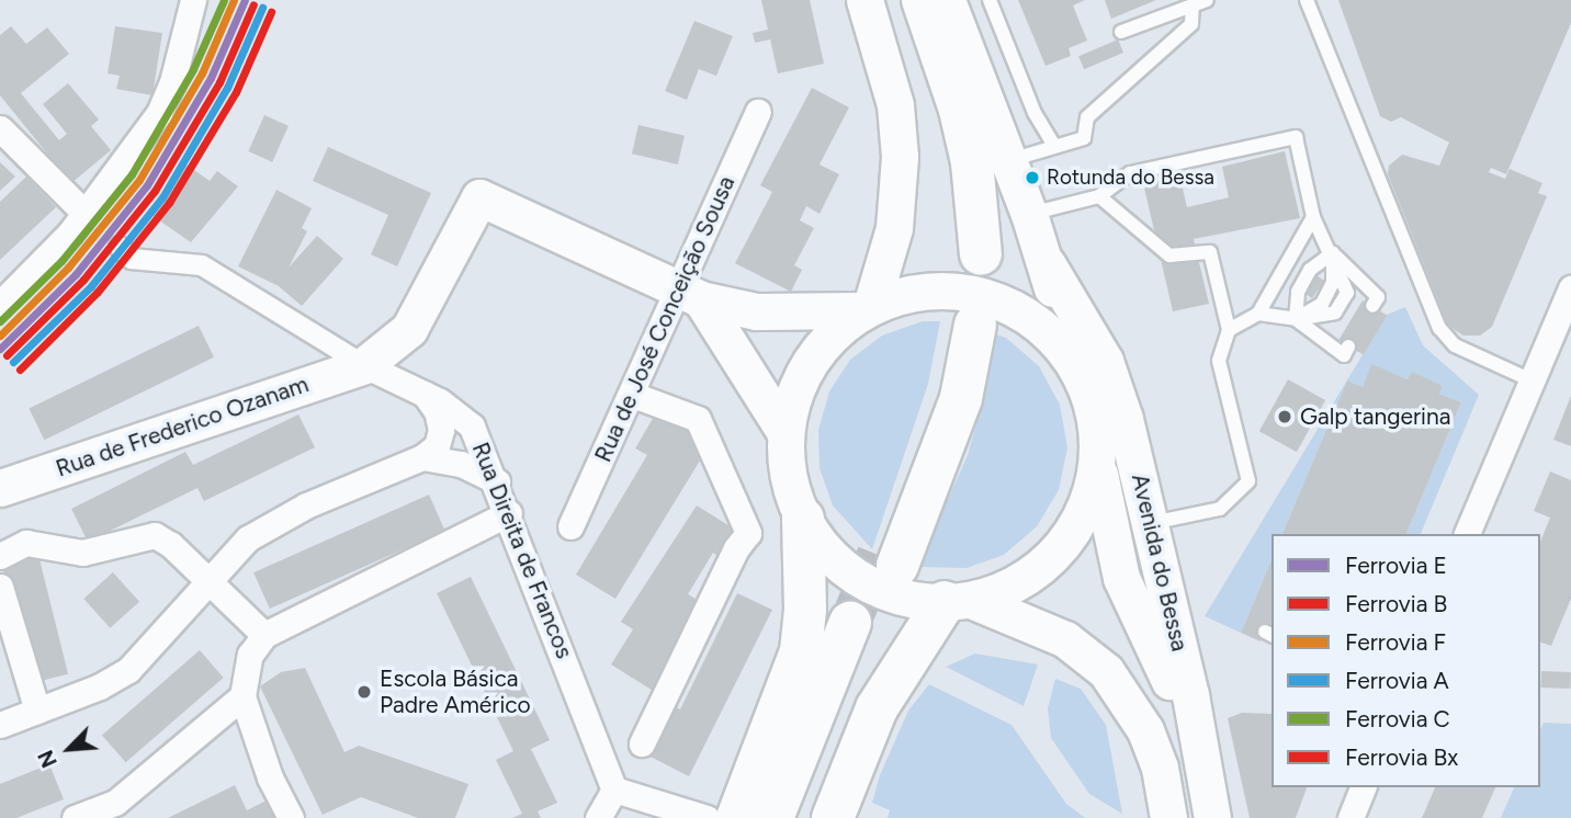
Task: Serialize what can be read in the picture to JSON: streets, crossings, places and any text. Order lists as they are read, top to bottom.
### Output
{
  "streets": {
    "main road": ["Rua de Frederico Ozanam", "Avenida do Bessa"],
    "street": ["Rua de José Conceição Sousa", "Rua Direita de Francos"]
  },
  "crossings": [
    ["Rua de Frederico Ozanam", "Rua Direita de Francos"]
  ],
  "places": ["Rotunda do Bessa", "Galp tangerina", "Escola Básica Padre Américo"],
  "lines": [
    "rail line E",
    "rail line F",
    "rail line C",
    "rail line B",
    "rail line A",
    "rail line Bx"
  ],
  "legend": [
    "Ferrovia E",
    "Ferrovia B",
    "Ferrovia F",
    "Ferrovia A",
    "Ferrovia C",
    "Ferrovia Bx"
  ],
  "north": "bottom left"
}
